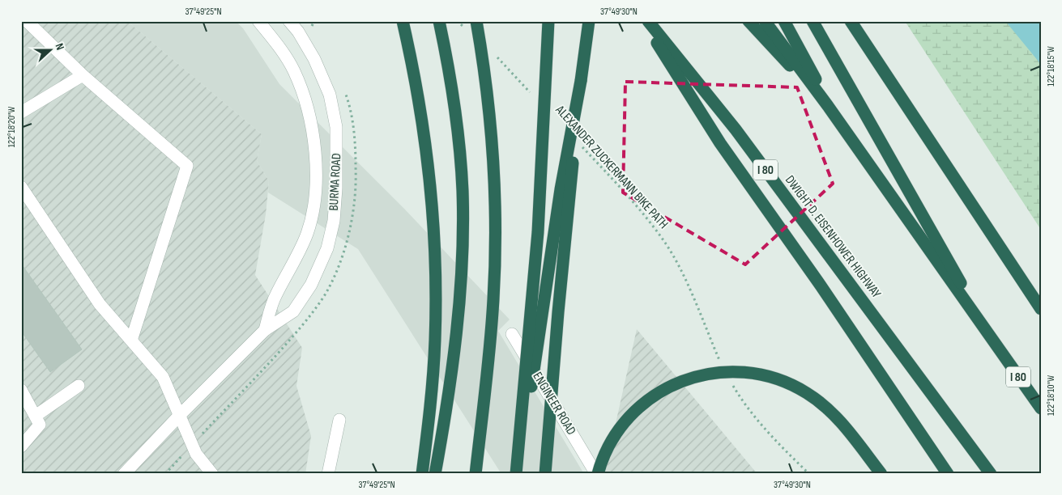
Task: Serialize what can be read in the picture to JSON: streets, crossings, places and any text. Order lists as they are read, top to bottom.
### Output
{
  "streets": {
    "highway": ["I 80", "DWIGHT D. EISENHOWER HIGHWAY"],
    "street": ["BURMA ROAD", "ENGINEER ROAD"],
    "path": ["ALEXANDER ZUCKERMANN BIKE PATH"]
  },
  "north": "right",
  "coordinates": [
    "37°49'25\"N",
    "37°49'30\"N",
    "122°18'15\"W",
    "122°18'20\"W",
    "122°18'10\"W"
  ]
}
